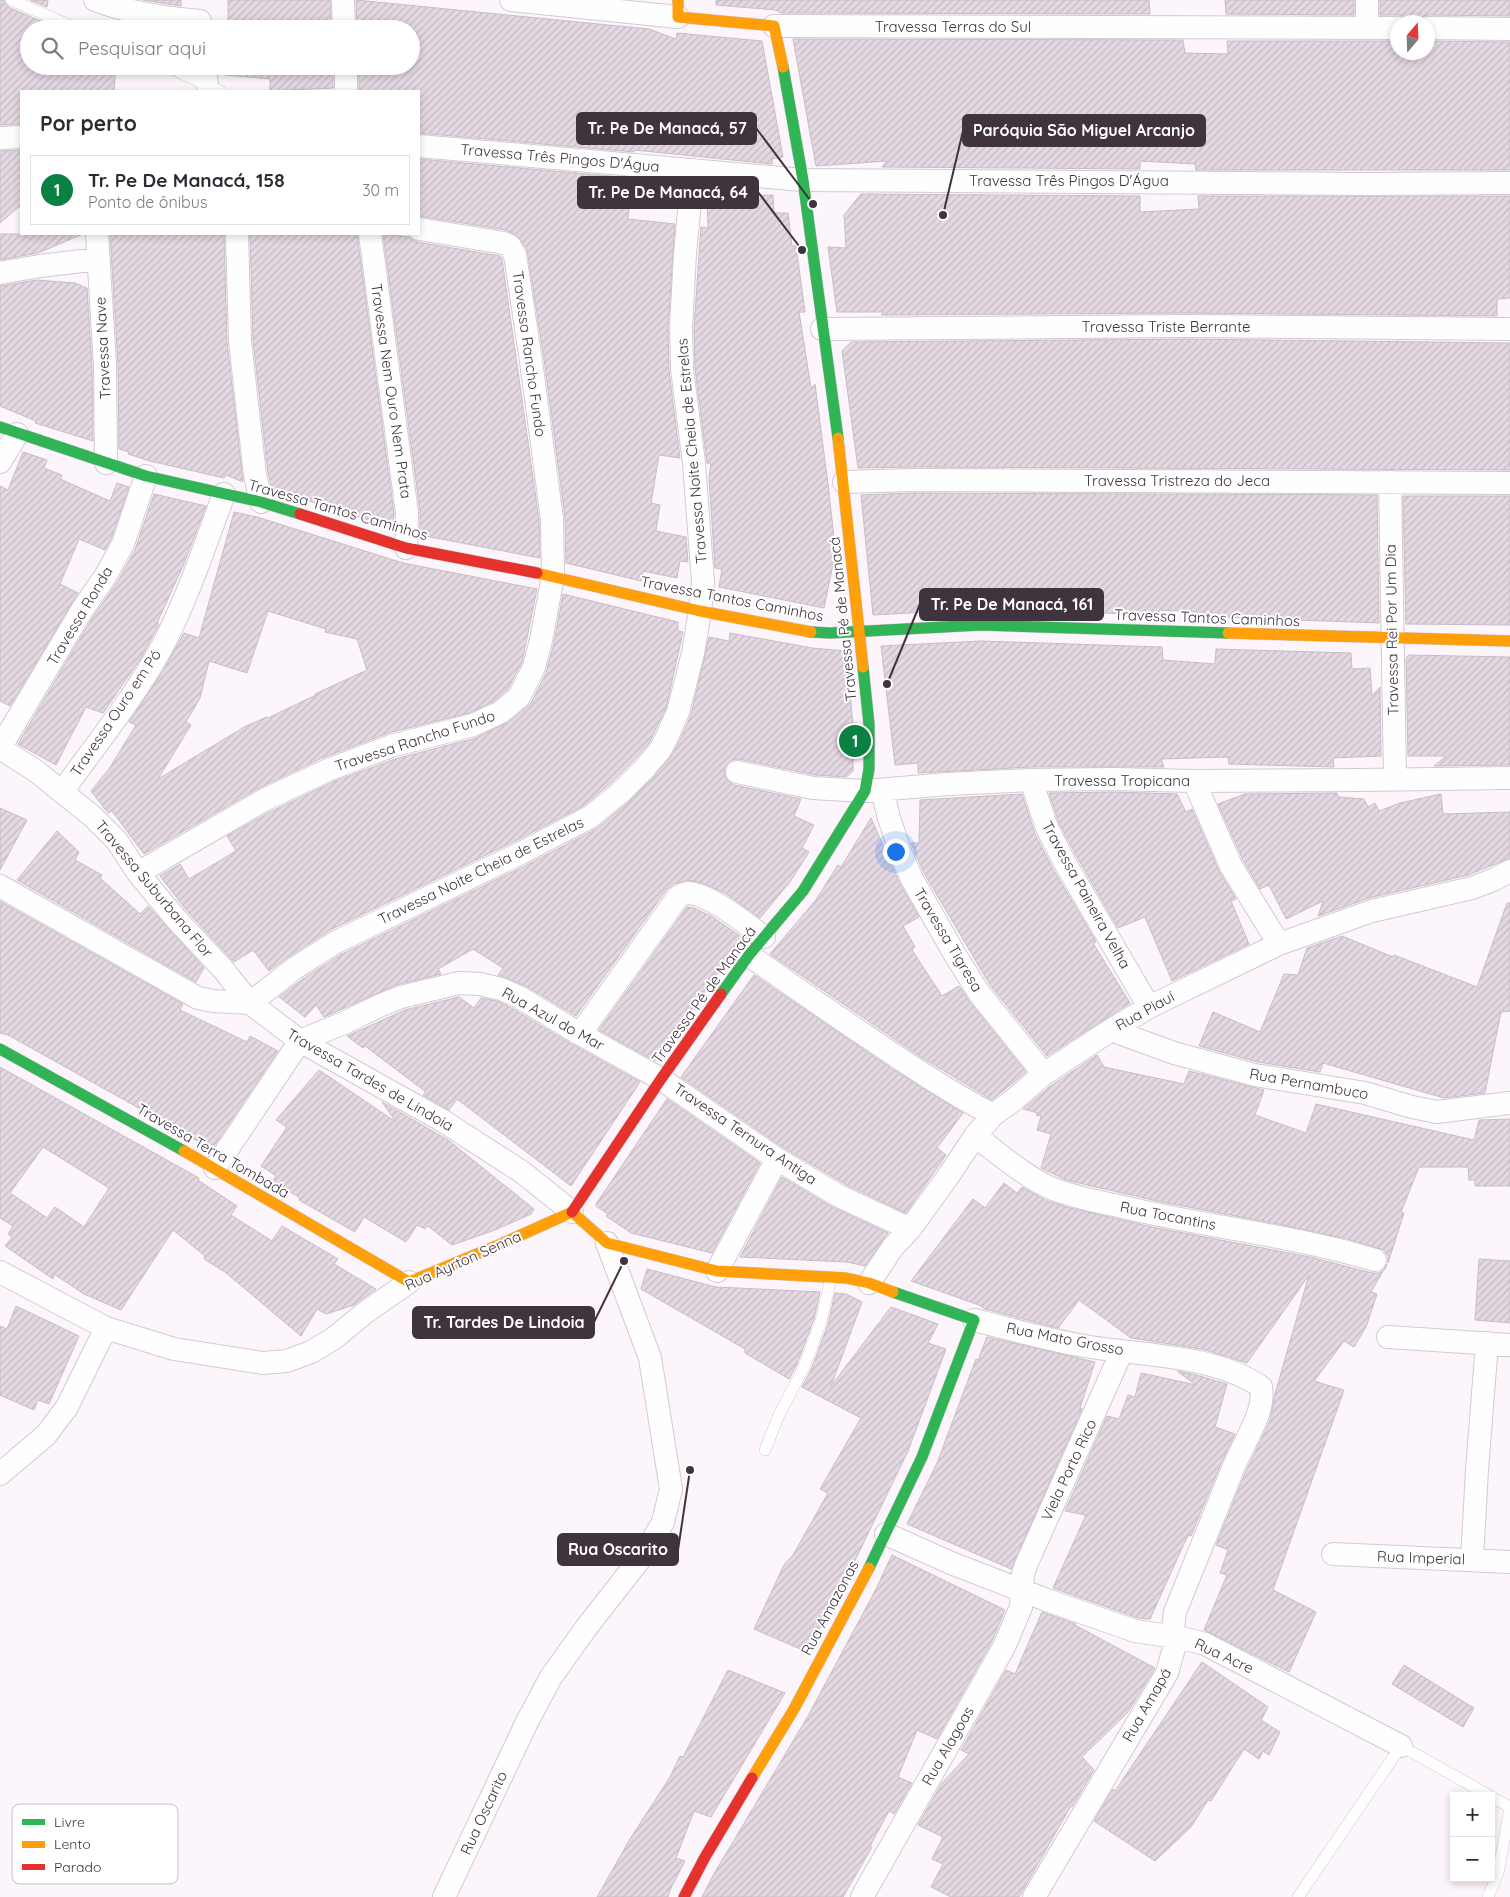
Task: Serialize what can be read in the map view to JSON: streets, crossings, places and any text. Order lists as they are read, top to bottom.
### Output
{
  "streets": {
    "street": [
      "Travessa Terras do Sul",
      "Travessa Três Pingos D'Água",
      "Travessa Triste Berrante",
      "Travessa Nave",
      "Travessa Rancho Fundo",
      "Travessa Nem Ouro Nem Prata",
      "Travessa Noite Cheia de Estrelas",
      "Travessa Tristreza do Jeca",
      "Travessa Tantos Caminhos",
      "Travessa Ronda",
      "Travessa Pé de Manacá",
      "Travessa Rei Por Um Dia",
      "Travessa Ouro em Pó",
      "Travessa Tropicana",
      "Travessa Suburbana Flor",
      "Travessa Paineira Velha",
      "Travessa Tigresa",
      "Rua Piauí",
      "Rua Azul do Mar",
      "Travessa Tardes de Lindoia",
      "Rua Pernambuco",
      "Travessa Ternura Antiga",
      "Travessa Terra Tombada",
      "Rua Tocantins",
      "Rua Ayrton Senna",
      "Rua Mato Grosso",
      "Viela Porto Rico",
      "Rua Imperial",
      "Rua Amazonas",
      "Rua Acre",
      "Rua Amapá",
      "Rua Alagoas",
      "Rua Oscarito"
    ]
  },
  "crossings": [
    ["Travessa Terras do Sul", "Travessa Pé de Manacá"],
    ["Travessa Três Pingos D'Água", "Travessa Noite Cheia de Estrelas"],
    ["Travessa Três Pingos D'Água", "Travessa Pé de Manacá"],
    ["Travessa Triste Berrante", "Travessa Pé de Manacá"],
    ["Travessa Nave", "Travessa Tantos Caminhos"],
    ["Travessa Rancho Fundo", "Travessa Tantos Caminhos"],
    ["Travessa Rancho Fundo", "Travessa Suburbana Flor"],
    ["Travessa Nem Ouro Nem Prata", "Travessa Tantos Caminhos"],
    ["Travessa Noite Cheia de Estrelas", "Travessa Tantos Caminhos"],
    ["Travessa Noite Cheia de Estrelas", "Travessa Suburbana Flor"],
    ["Travessa Noite Cheia de Estrelas", "Travessa Tardes de Lindoia"],
    ["Travessa Tristreza do Jeca", "Travessa Pé de Manacá"],
    ["Travessa Tristreza do Jeca", "Travessa Rei Por Um Dia"],
    ["Travessa Tantos Caminhos", "Travessa Ronda"],
    ["Travessa Tantos Caminhos", "Travessa Pé de Manacá"],
    ["Travessa Tantos Caminhos", "Travessa Rei Por Um Dia"],
    ["Travessa Tantos Caminhos", "Travessa Ouro em Pó"],
    ["Travessa Ronda", "Travessa Suburbana Flor"],
    ["Travessa Pé de Manacá", "Travessa Tropicana"],
    ["Travessa Pé de Manacá", "Travessa Tigresa"],
    ["Travessa Pé de Manacá", "Rua Azul do Mar"],
    ["Travessa Pé de Manacá", "Travessa Tardes de Lindoia"],
    ["Travessa Pé de Manacá", "Travessa Ternura Antiga"],
    ["Travessa Pé de Manacá", "Rua Ayrton Senna"],
    ["Travessa Rei Por Um Dia", "Travessa Tropicana"],
    ["Travessa Ouro em Pó", "Travessa Suburbana Flor"],
    ["Travessa Tropicana", "Travessa Paineira Velha"],
    ["Travessa Tropicana", "Travessa Tigresa"],
    ["Travessa Suburbana Flor", "Travessa Tardes de Lindoia"],
    ["Travessa Paineira Velha", "Rua Piauí"],
    ["Travessa Tigresa", "Rua Piauí"],
    ["Rua Piauí", "Rua Pernambuco"],
    ["Rua Piauí", "Travessa Ternura Antiga"],
    ["Rua Piauí", "Rua Tocantins"],
    ["Rua Piauí", "Rua Mato Grosso"],
    ["Rua Azul do Mar", "Travessa Tardes de Lindoia"],
    ["Rua Azul do Mar", "Travessa Ternura Antiga"],
    ["Travessa Tardes de Lindoia", "Rua Ayrton Senna"],
    ["Travessa Terra Tombada", "Rua Ayrton Senna"],
    ["Rua Mato Grosso", "Viela Porto Rico"],
    ["Rua Mato Grosso", "Rua Amazonas"],
    ["Rua Mato Grosso", "Rua Amapá"],
    ["Rua Mato Grosso", "Rua Oscarito"],
    ["Viela Porto Rico", "Rua Acre"],
    ["Viela Porto Rico", "Rua Alagoas"],
    ["Rua Amazonas", "Rua Acre"],
    ["Rua Acre", "Rua Amapá"],
    ["Rua Acre", "Rua Alagoas"]
  ],
  "places": [
    "Tr. Pe De Manacá, 57",
    "Paróquia São Miguel Arcanjo",
    "Tr. Pe De Manacá, 64",
    "Tr. Pe De Manacá, 161",
    "Tr. Tardes De Lindoia",
    "Rua Oscarito"
  ],
  "legend": ["Livre", "Lento", "Parado"],
  "north": "top",
  "page": {
    "search": "Pesquisar aqui",
    "heading": "Por perto",
    "list": [
      {
        "mark": "1",
        "name": "Tr. Pe De Manacá, 158",
        "note": "Ponto de ônibus",
        "value": "30 m"
      }
    ],
    "pins": "1",
    "map_buttons": ["+", "−"]
  }
}
